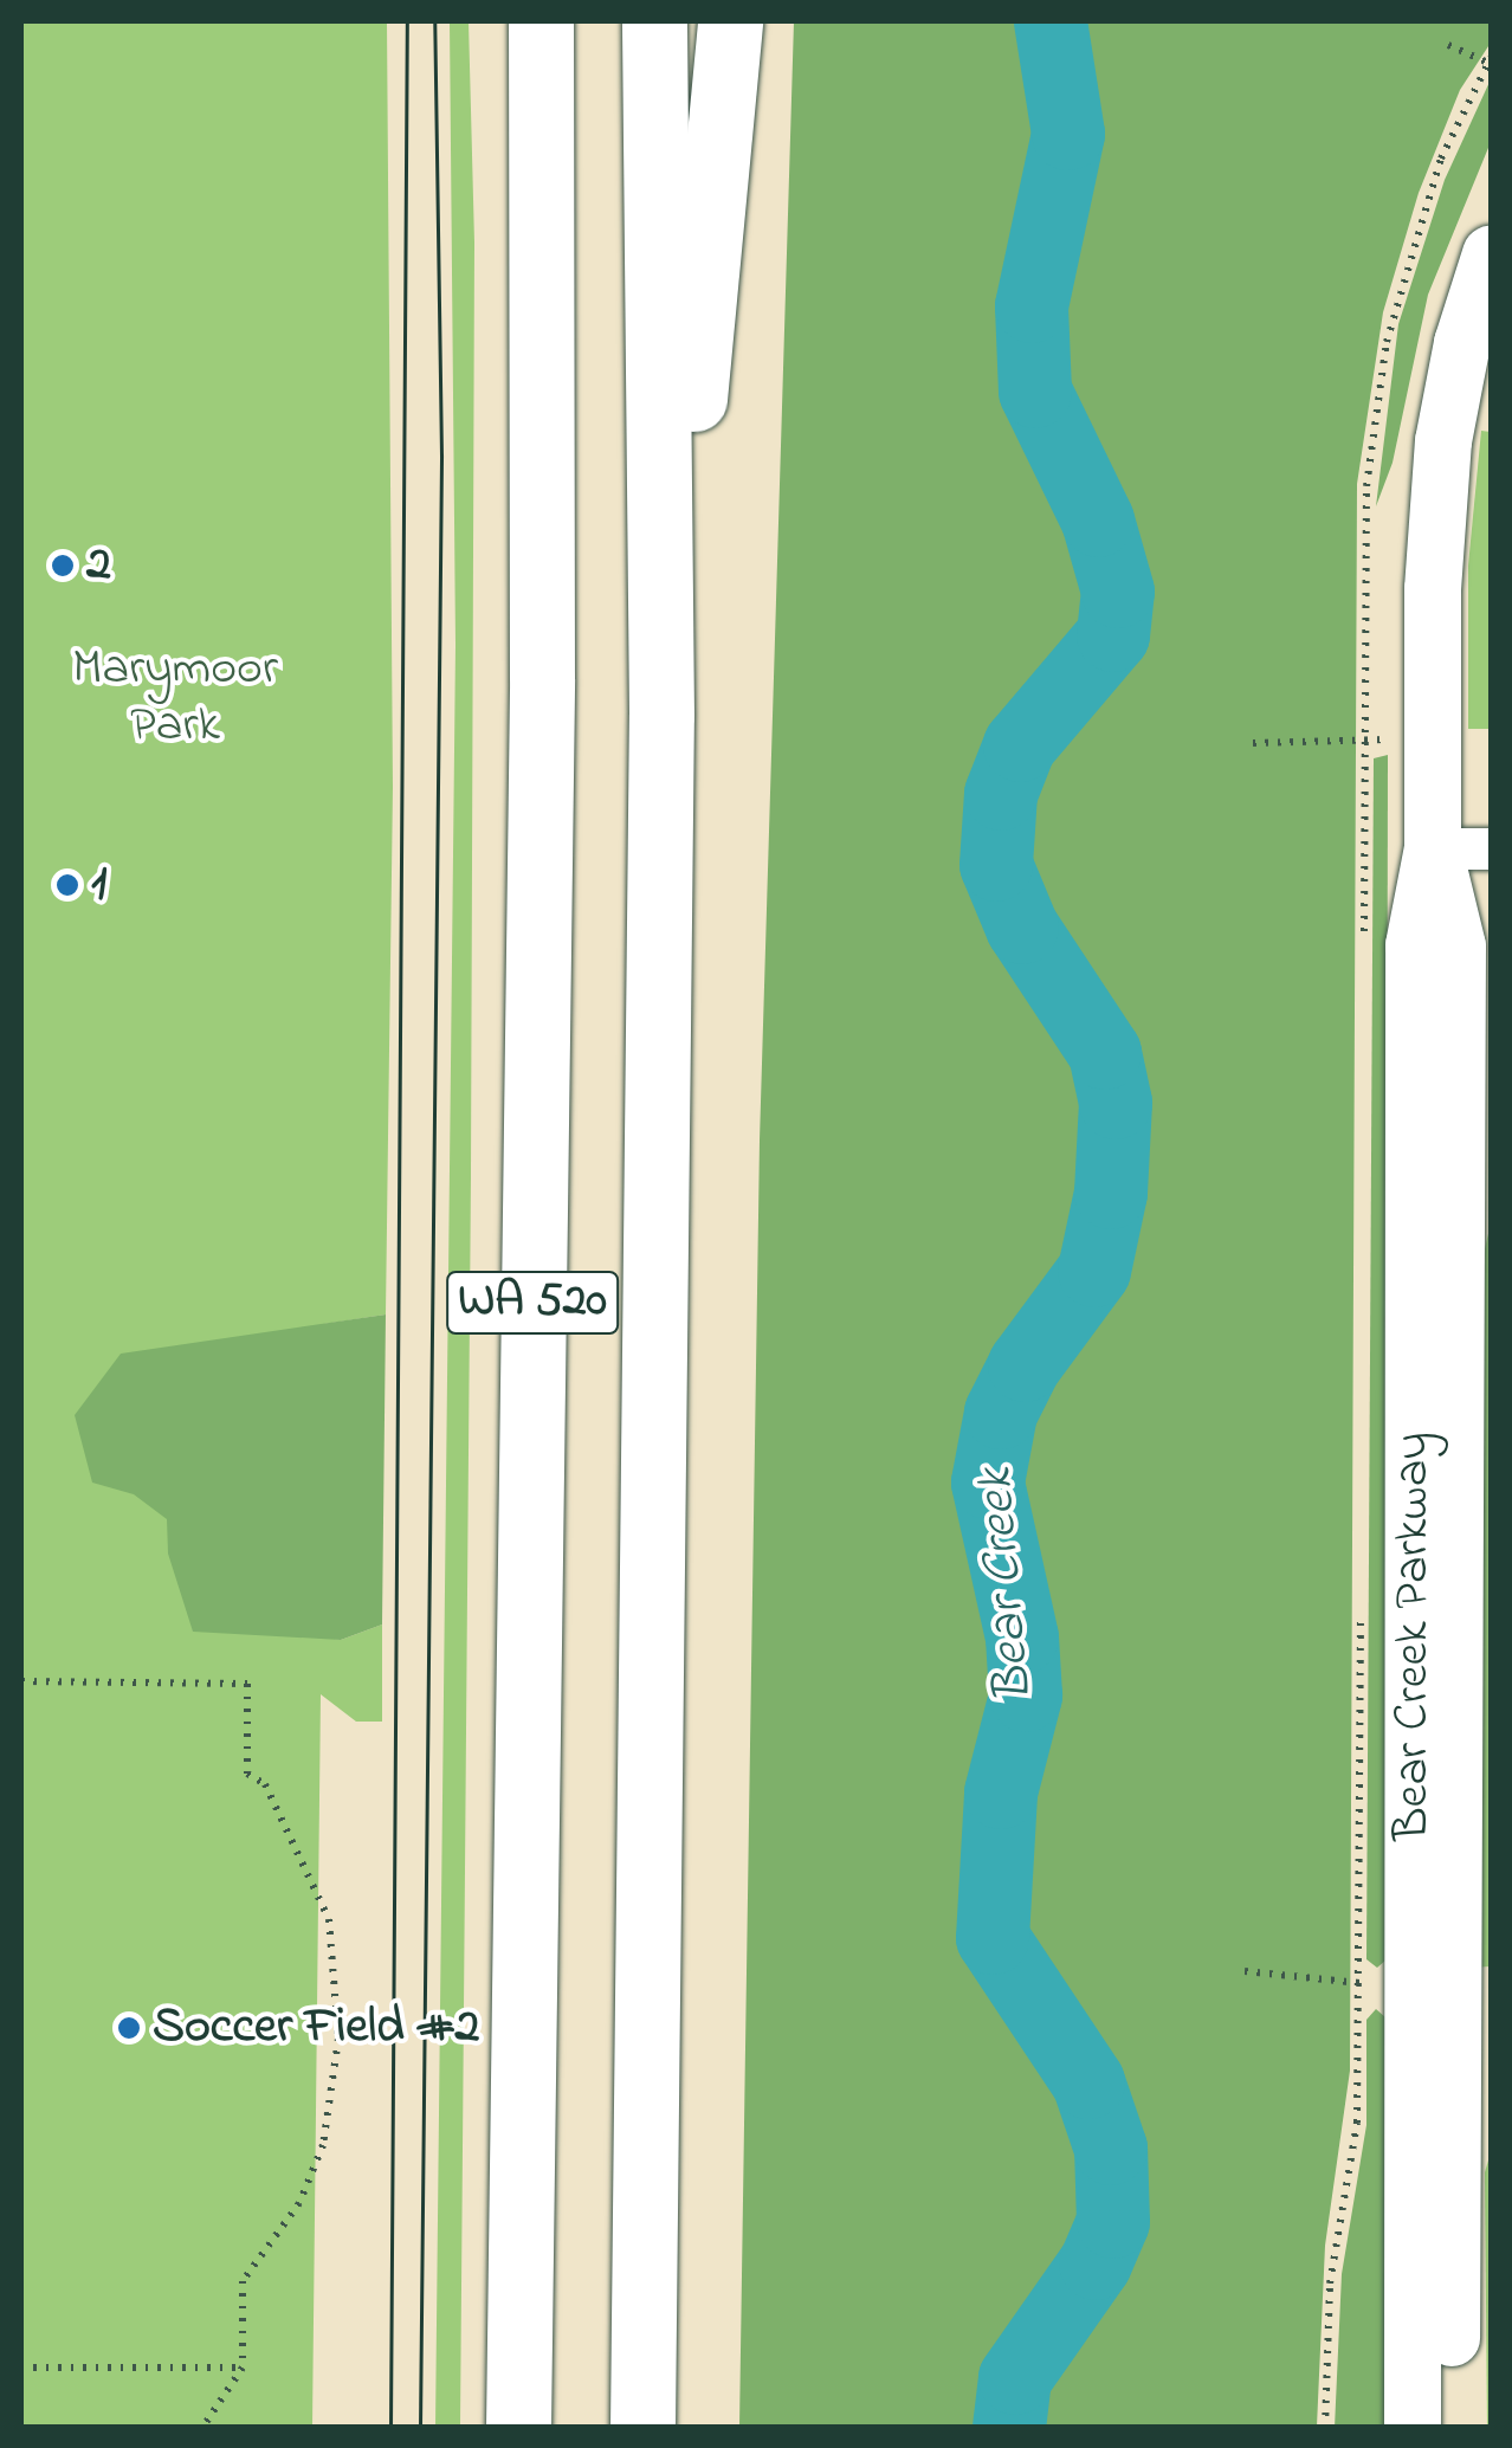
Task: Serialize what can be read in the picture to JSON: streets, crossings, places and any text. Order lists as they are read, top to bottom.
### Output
{
  "streets": {
    "highway": ["WA 520"],
    "main road": ["Bear Creek Parkway"]
  },
  "water": ["Bear Creek"],
  "parks": ["Marymoor Park"],
  "places": ["2", "1", "Soccer Field #2"]
}
